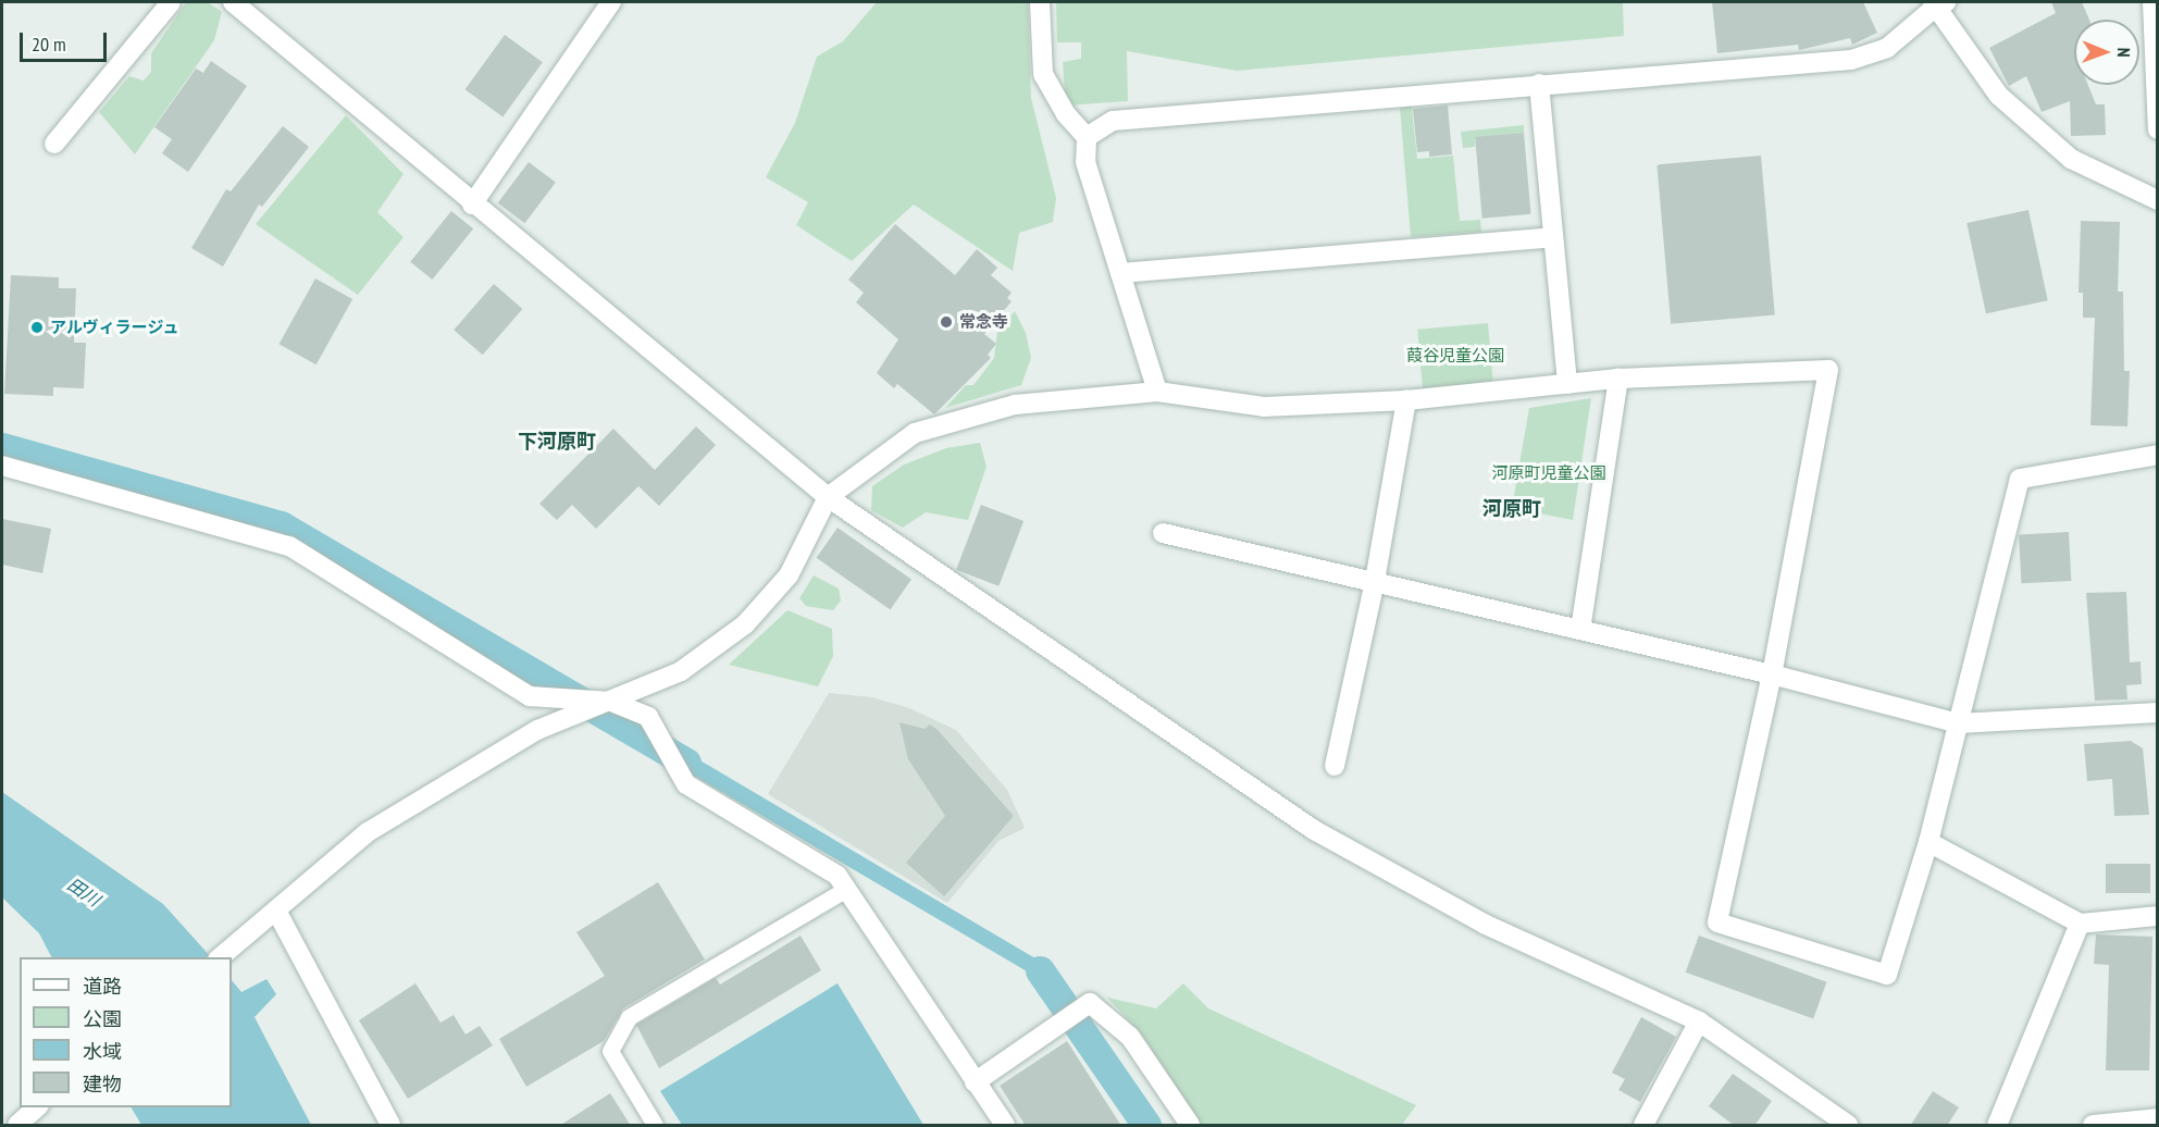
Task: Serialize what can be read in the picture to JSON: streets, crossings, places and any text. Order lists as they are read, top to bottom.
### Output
{
  "districts": ["下河原町", "河原町"],
  "water": ["田川"],
  "parks": ["葭谷児童公園", "河原町児童公園"],
  "places": ["常念寺", "アルヴィラージュ"],
  "legend": [
    "道路",
    "公園",
    "水域",
    "建物"
  ],
  "scale_bar": "20 m",
  "north": "right"
}
